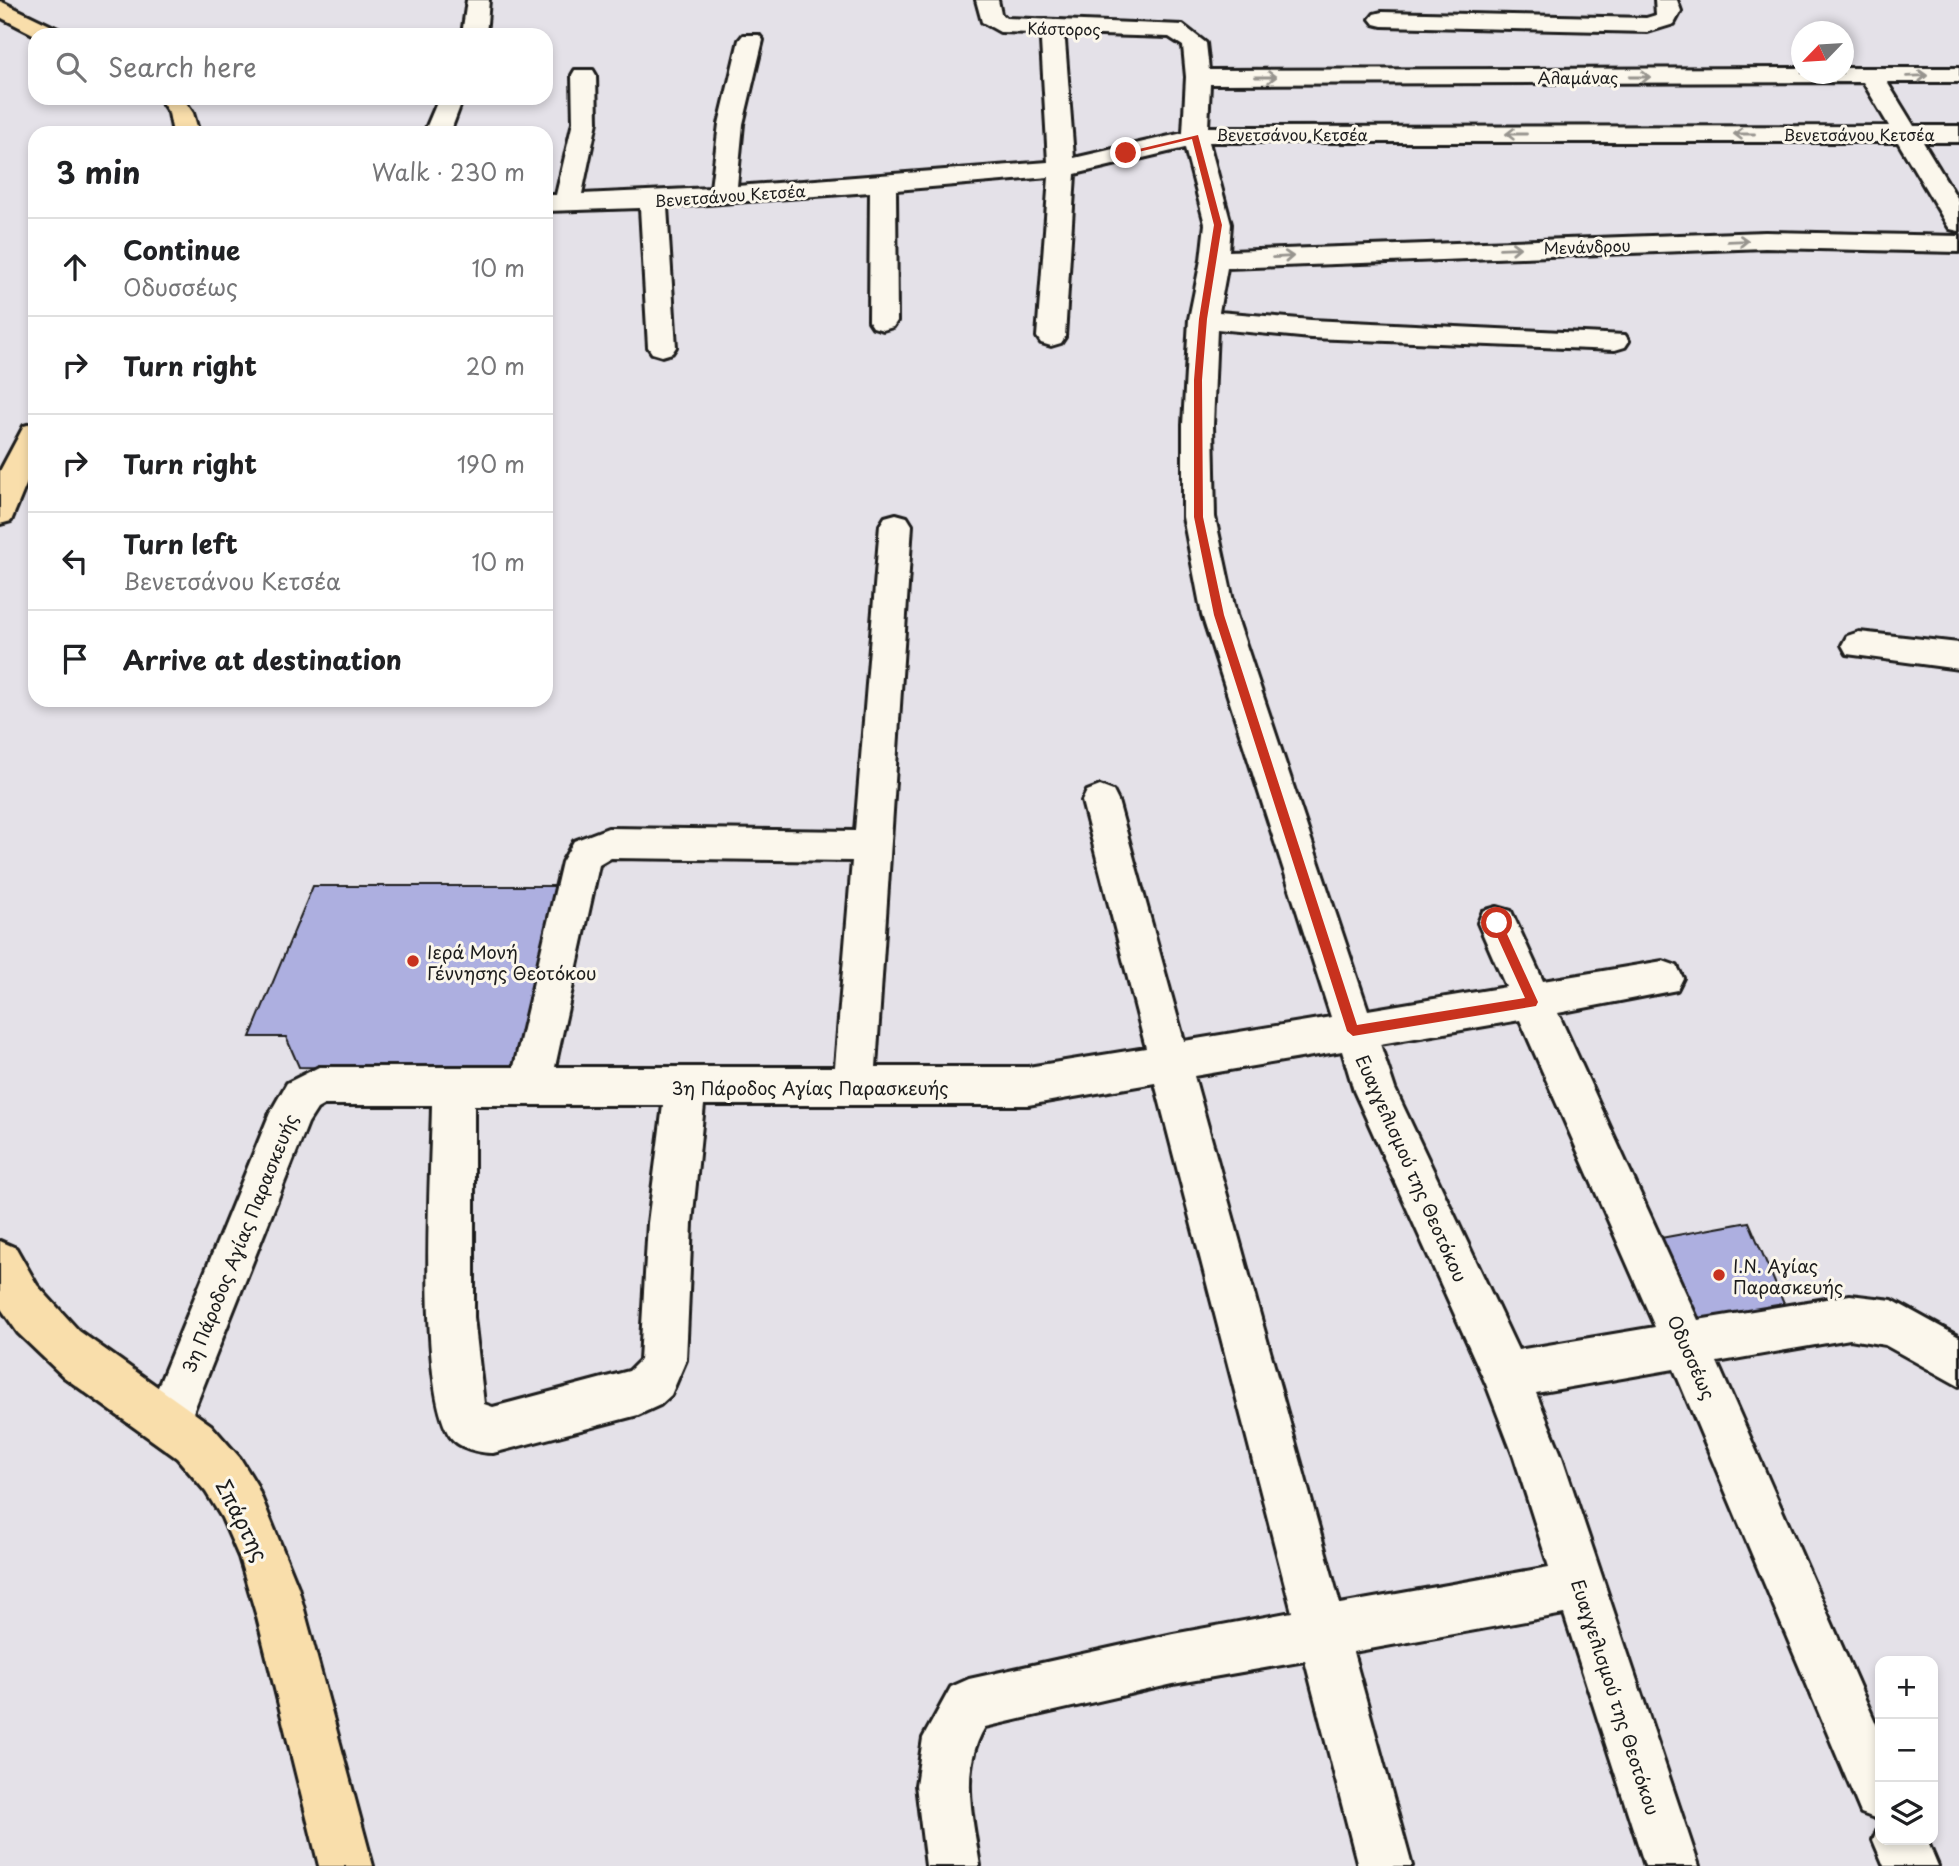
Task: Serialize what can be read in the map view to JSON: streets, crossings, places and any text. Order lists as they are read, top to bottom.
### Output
{
  "streets": {
    "main road": ["Σπάρτης"],
    "street": [
      "Κάστορος",
      "Αλαμάνας",
      "Βενετσάνου Κετσέα",
      "Μενάνδρου",
      "3η Πάροδος Αγίας Παρασκευής",
      "Ευαγγελισμού της Θεοτόκου",
      "Οδυσσέως"
    ]
  },
  "crossings": [
    ["Κάστορος", "Ευαγγελισμού της Θεοτόκου"],
    ["Αλαμάνας", "Ευαγγελισμού της Θεοτόκου"],
    ["Βενετσάνου Κετσέα", "Ευαγγελισμού της Θεοτόκου"],
    ["Μενάνδρου", "Ευαγγελισμού της Θεοτόκου"],
    ["3η Πάροδος Αγίας Παρασκευής", "Ευαγγελισμού της Θεοτόκου"],
    ["3η Πάροδος Αγίας Παρασκευής", "Οδυσσέως"],
    ["3η Πάροδος Αγίας Παρασκευής", "Σπάρτης"]
  ],
  "places": ["Ιερά Μονή Γέννησης Θεοτόκου", "Ι.Ν. Αγίας Παρασκευής"],
  "north": "bottom left",
  "page": {
    "search": "Search here",
    "heading": ["3 min", "Walk · 230 m"],
    "list": [
      ["Continue", "Οδυσσέως", "10 m"],
      ["Turn right", "20 m"],
      ["Turn right", "190 m"],
      ["Turn left", "Βενετσάνου Κετσέα", "10 m"],
      "Arrive at destination"
    ],
    "map_buttons": ["+", "−"]
  }
}
